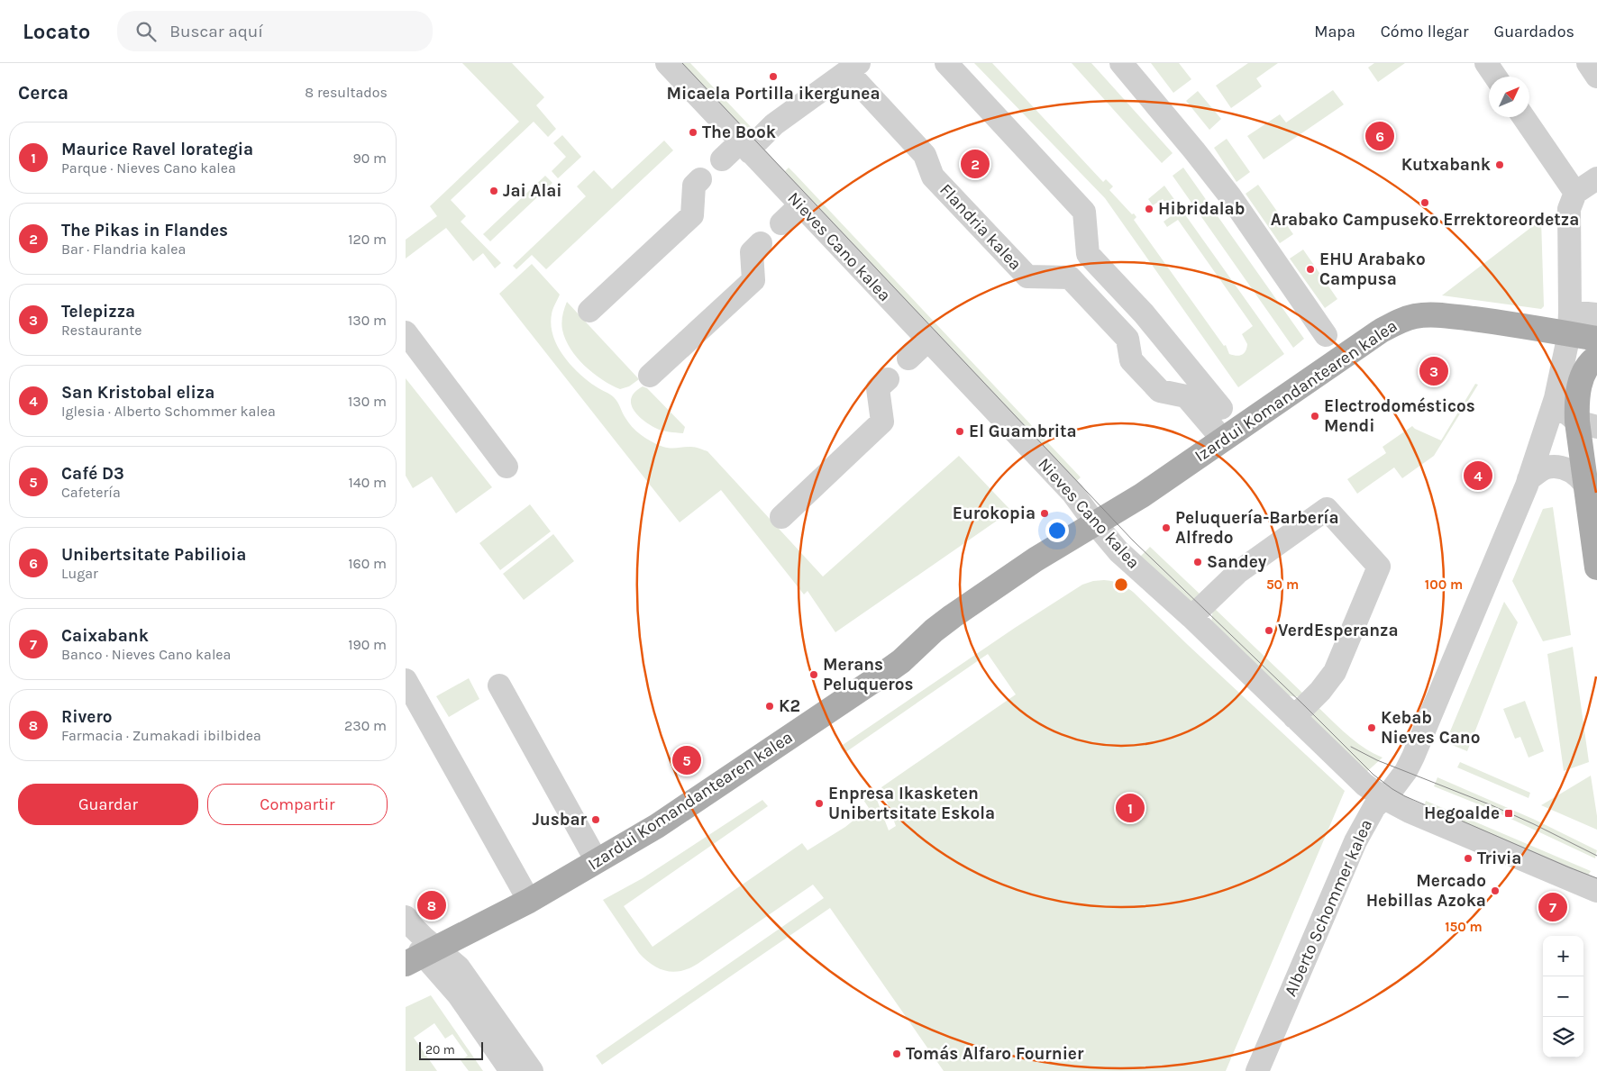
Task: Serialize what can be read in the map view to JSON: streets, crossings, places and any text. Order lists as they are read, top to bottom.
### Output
{
  "streets": {
    "main road": ["Izardui Komandantearen kalea"],
    "street": ["Flandria kalea", "Nieves Cano kalea", "Alberto Schommer kalea"]
  },
  "crossings": [
    ["Flandria kalea", "Izardui Komandantearen kalea"],
    ["Nieves Cano kalea", "Izardui Komandantearen kalea"],
    ["Nieves Cano kalea", "Alberto Schommer kalea"],
    ["Izardui Komandantearen kalea", "Alberto Schommer kalea"]
  ],
  "places": {
    "other": [
      "Micaela Portilla ikergunea",
      "The Book",
      "Kutxabank",
      "Jai Alai",
      "Arabako Campuseko Errektoreordetza",
      "Hibridalab",
      "EHU Arabako Campusa",
      "Electrodomésticos Mendi",
      "El Guambrita",
      "Eurokopia",
      "Peluquería-Barbería Alfredo",
      "Sandey",
      "VerdEsperanza",
      "Merans Peluqueros",
      "K2",
      "Kebab Nieves Cano",
      "Enpresa Ikasketen Unibertsitate Eskola",
      "Jusbar",
      "Trivia",
      "Mercado Hebillas Azoka",
      "Tomás Alfaro Fournier"
    ],
    "transit": ["Hegoalde"]
  },
  "scale_bar": "20 m",
  "north": "top right",
  "page": {
    "header": "Locato",
    "search": "Buscar aquí",
    "nav": ["Mapa", "Cómo llegar", "Guardados"],
    "heading": ["Cerca", "8 resultados"],
    "pins": [
      "6",
      "2",
      "3",
      "4",
      "5",
      "1",
      "8",
      "7"
    ],
    "list": [
      {
        "mark": "1",
        "name": "Maurice Ravel lorategia",
        "note": "Parque · Nieves Cano kalea",
        "value": "90 m"
      },
      {
        "mark": "2",
        "name": "The Pikas in Flandes",
        "note": "Bar · Flandria kalea",
        "value": "120 m"
      },
      {
        "mark": "3",
        "name": "Telepizza",
        "note": "Restaurante",
        "value": "130 m"
      },
      {
        "mark": "4",
        "name": "San Kristobal eliza",
        "note": "Iglesia · Alberto Schommer kalea",
        "value": "130 m"
      },
      {
        "mark": "5",
        "name": "Café D3",
        "note": "Cafetería",
        "value": "140 m"
      },
      {
        "mark": "6",
        "name": "Unibertsitate Pabilioia",
        "note": "Lugar",
        "value": "160 m"
      },
      {
        "mark": "7",
        "name": "Caixabank",
        "note": "Banco · Nieves Cano kalea",
        "value": "190 m"
      },
      {
        "mark": "8",
        "name": "Rivero",
        "note": "Farmacia · Zumakadi ibilbidea",
        "value": "230 m"
      }
    ],
    "buttons": ["Guardar", "Compartir"],
    "map_buttons": ["+", "−"],
    "scale": "20 m"
  },
  "rings": ["50 m", "100 m", "150 m"]
}
